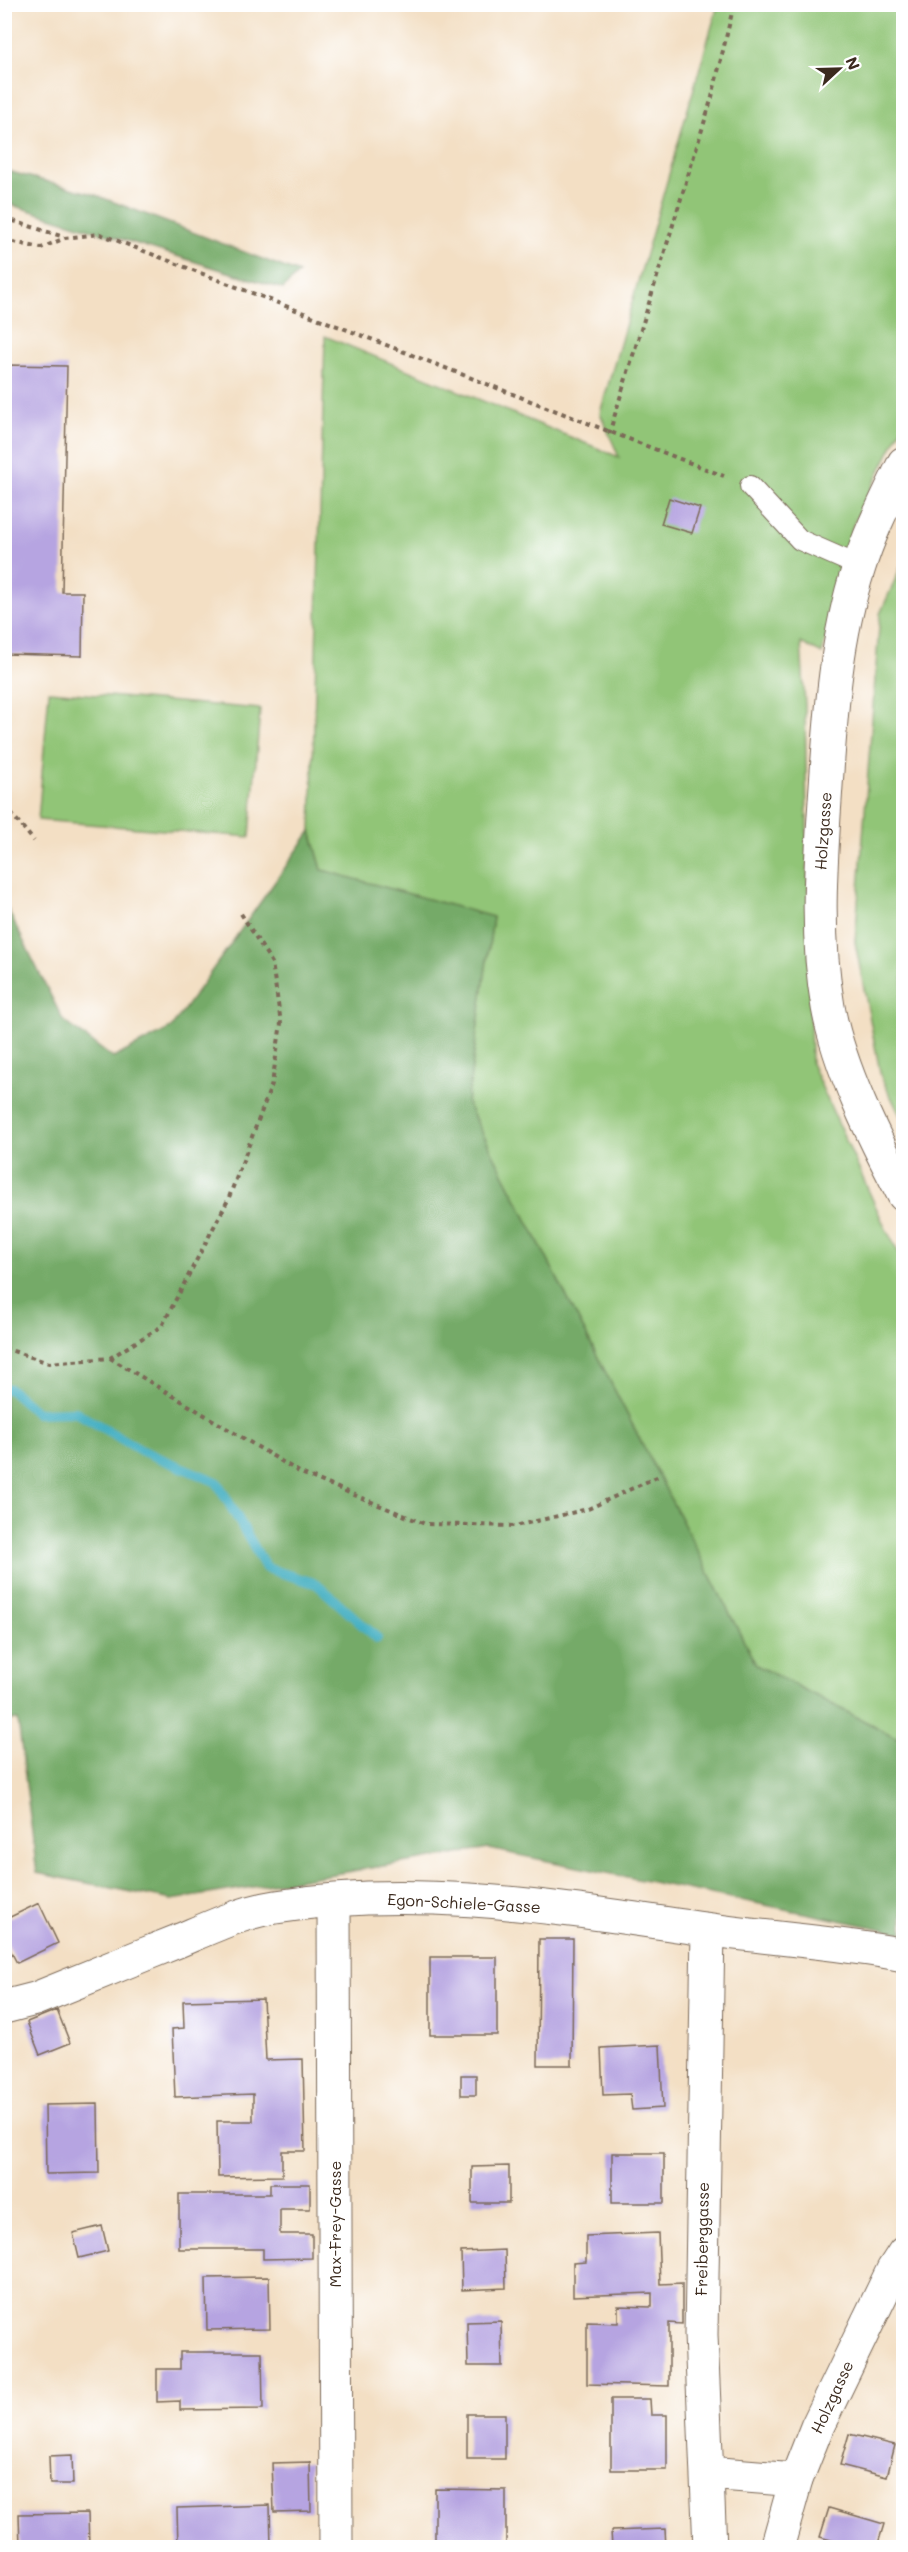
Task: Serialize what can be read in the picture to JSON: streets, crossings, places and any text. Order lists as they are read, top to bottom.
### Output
{
  "streets": {
    "street": [
      "Holzgasse",
      "Egon-Schiele-Gasse",
      "Max-Frey-Gasse",
      "Freiberggasse"
    ]
  },
  "crossings": [
    ["Egon-Schiele-Gasse", "Max-Frey-Gasse"],
    ["Egon-Schiele-Gasse", "Freiberggasse"]
  ],
  "north": "right"
}
